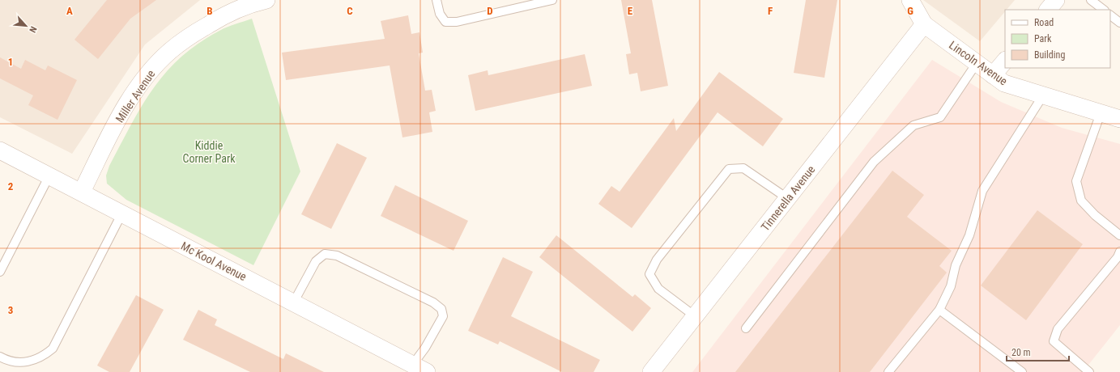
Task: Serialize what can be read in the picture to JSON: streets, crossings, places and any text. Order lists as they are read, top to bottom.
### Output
{
  "streets": {
    "street": [
      "Lincoln Avenue",
      "Miller Avenue",
      "Tinnerella Avenue",
      "Mc Kool Avenue"
    ]
  },
  "crossings": [
    ["Lincoln Avenue", "Tinnerella Avenue"],
    ["Miller Avenue", "Mc Kool Avenue"]
  ],
  "parks": ["Kiddie Corner Park"],
  "legend": ["Road", "Park", "Building"],
  "scale_bar": "20 m",
  "north": "bottom right",
  "grid": {
    "columns": [
      "A",
      "B",
      "C",
      "D",
      "E",
      "F",
      "G"
    ],
    "rows": ["1", "2", "3"]
  }
}
